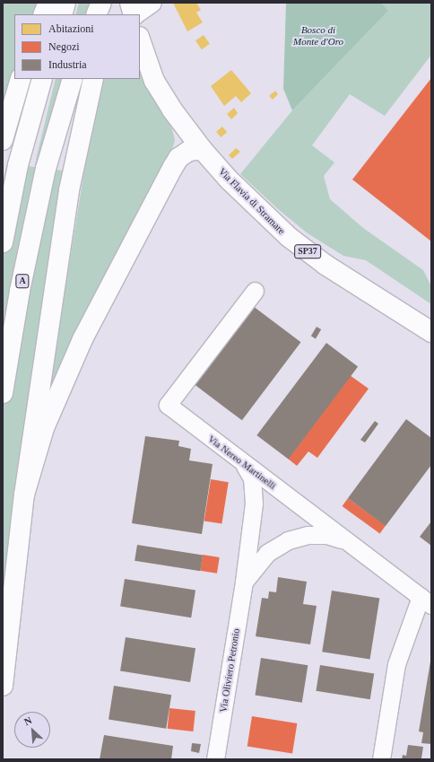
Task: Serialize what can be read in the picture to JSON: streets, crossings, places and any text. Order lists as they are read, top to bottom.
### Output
{
  "streets": {
    "main road": ["Via Flavia di Stramare", "SP37", "A"],
    "street": ["Via Nereo Martinelli", "Via Oliviero Petronio"]
  },
  "crossings": [
    ["Via Nereo Martinelli", "Via Oliviero Petronio"]
  ],
  "parks": ["Bosco di Monte d'Oro"],
  "legend": ["Abitazioni", "Negozi", "Industria"],
  "north": "top left"
}
